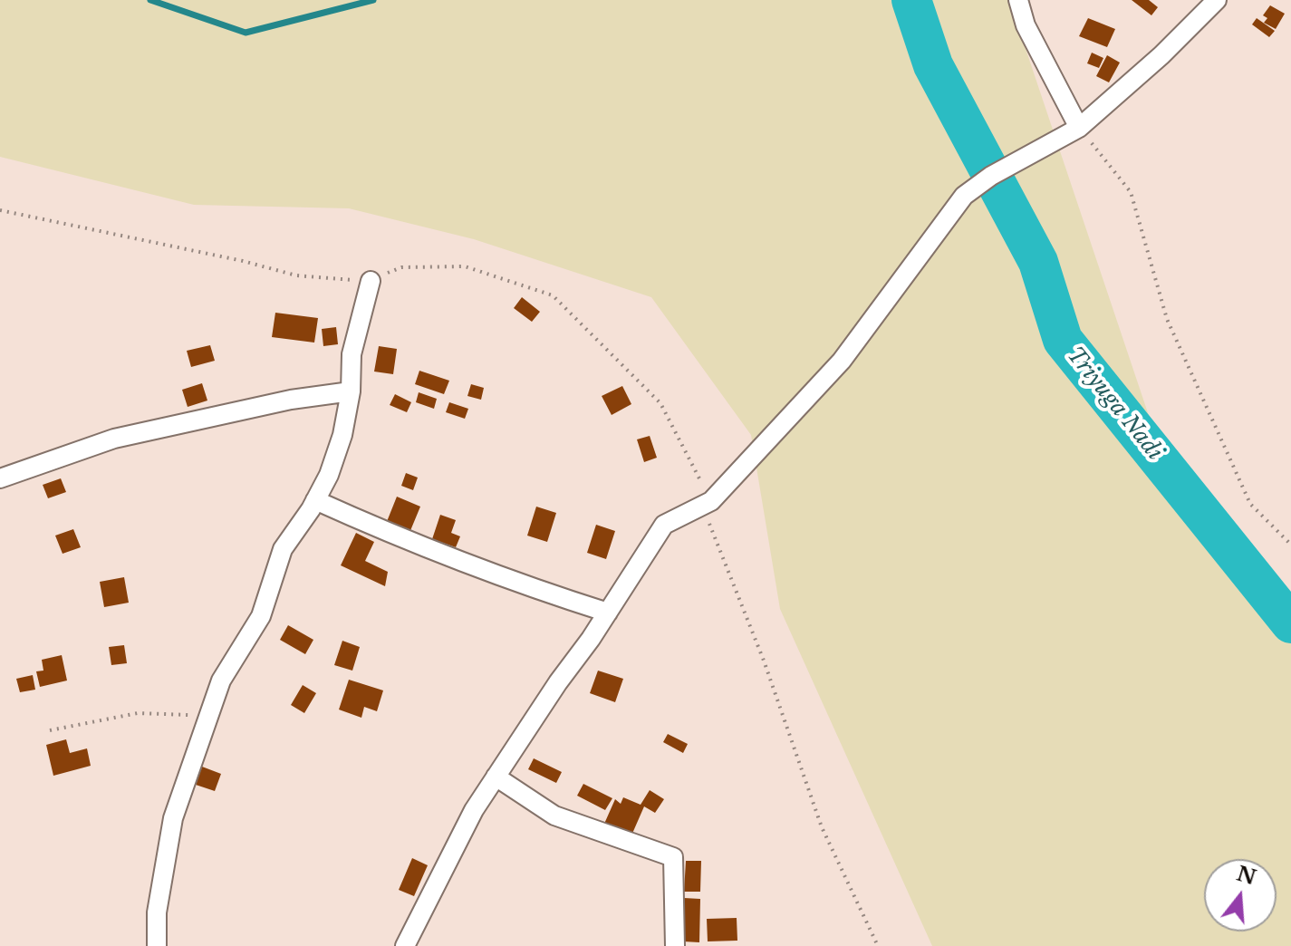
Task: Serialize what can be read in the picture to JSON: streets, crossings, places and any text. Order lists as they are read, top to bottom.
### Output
{
  "water": ["Triyuga Nadi"],
  "north": "top"
}
